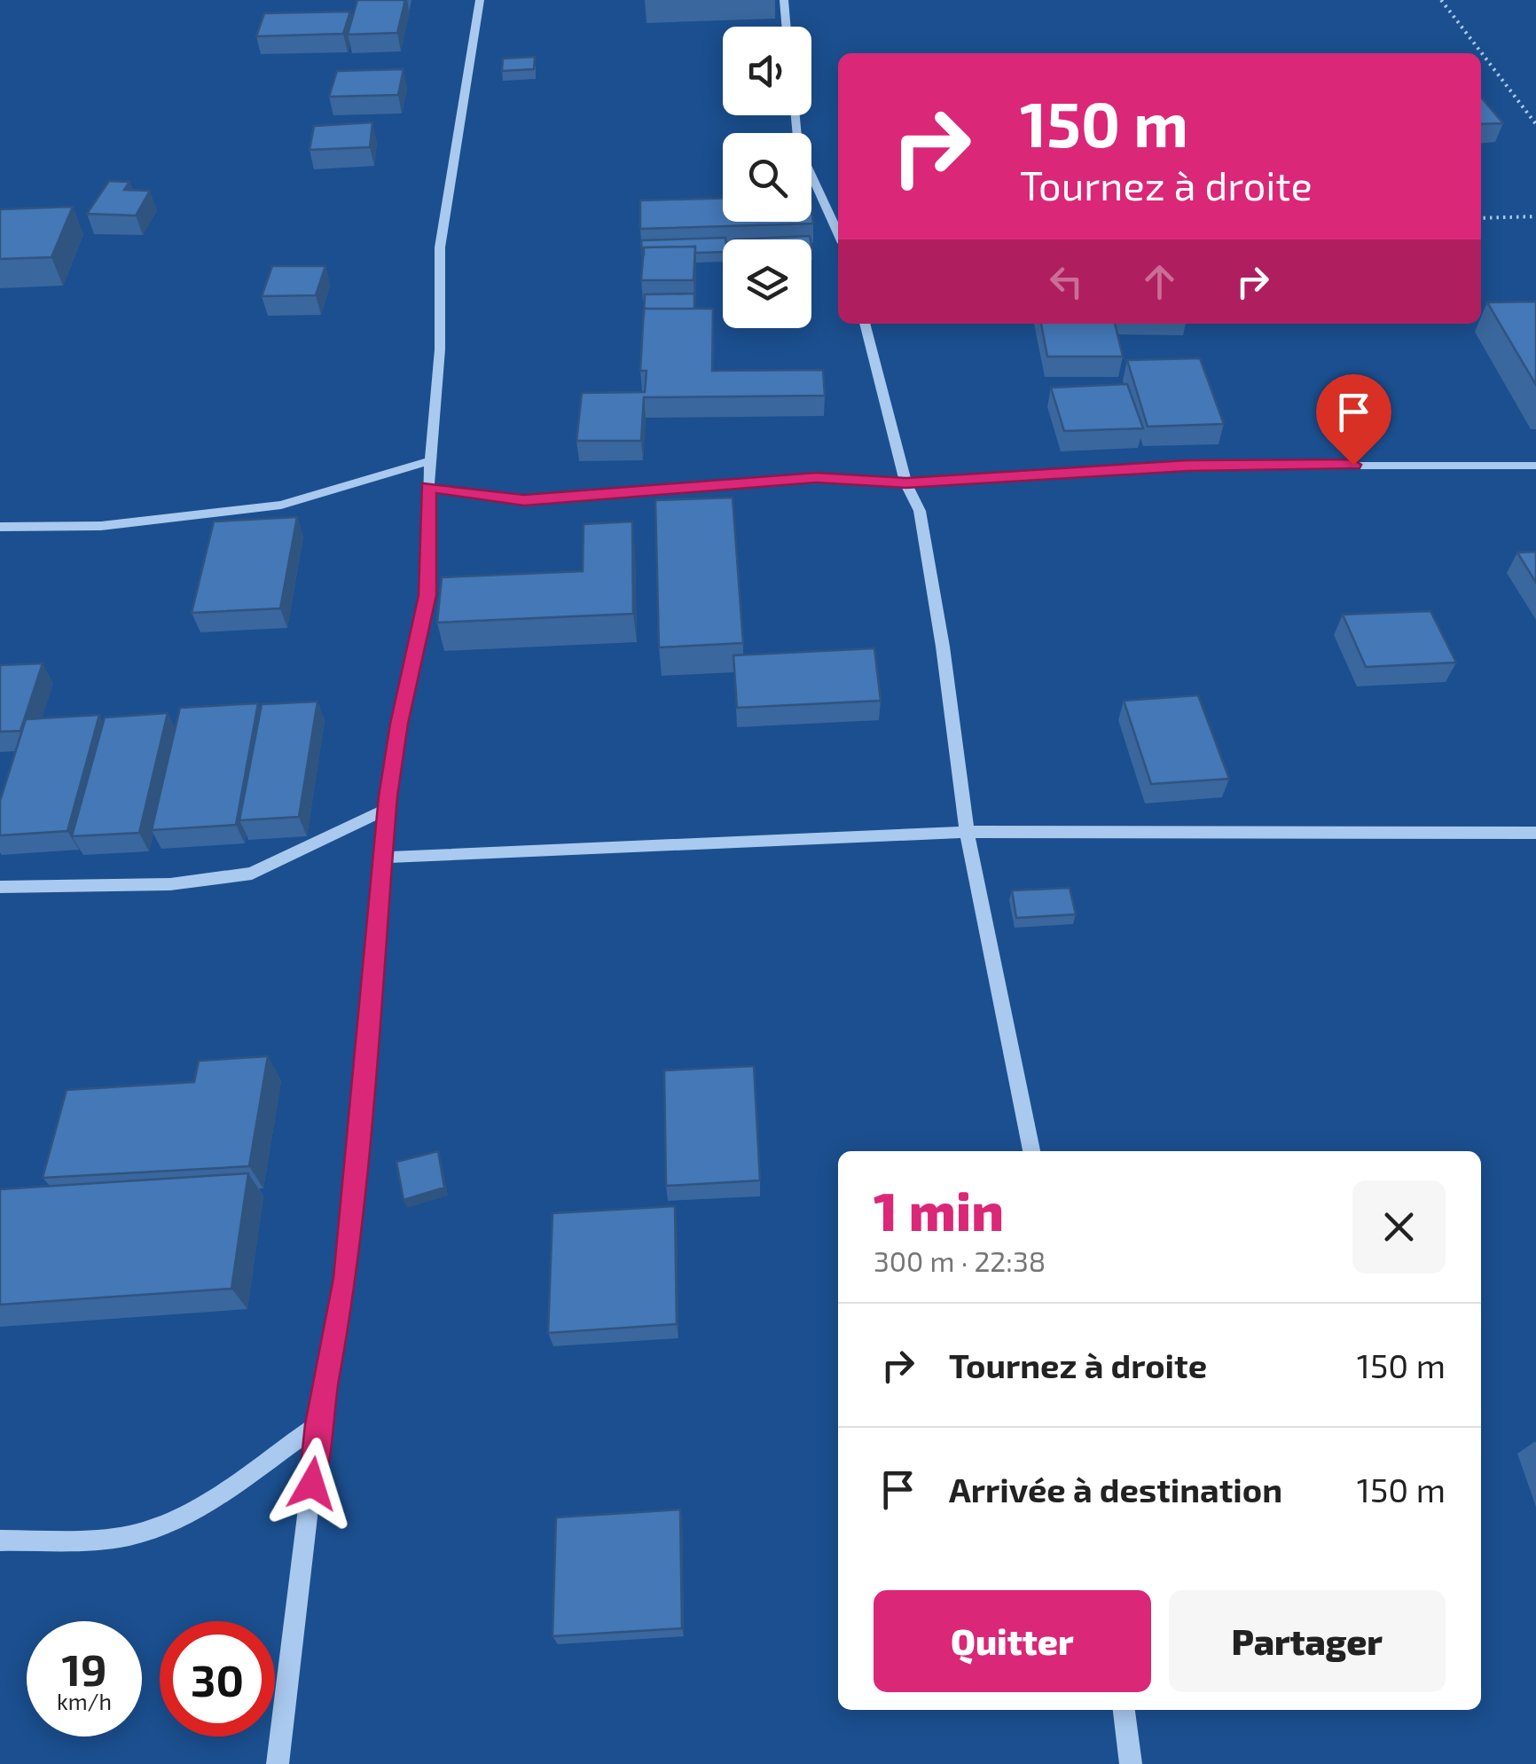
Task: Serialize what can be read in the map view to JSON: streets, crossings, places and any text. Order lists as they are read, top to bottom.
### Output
{
  "page": {
    "turn": ["150 m", "Tournez à droite"],
    "heading": ["1 min", "300 m · 22:38"],
    "list": [
      {
        "name": "Tournez à droite",
        "value": "150 m"
      },
      {
        "name": "Arrivée à destination",
        "value": "150 m"
      }
    ],
    "buttons": ["Quitter", "Partager"],
    "speed": "19 km/h",
    "limit": "30"
  }
}
